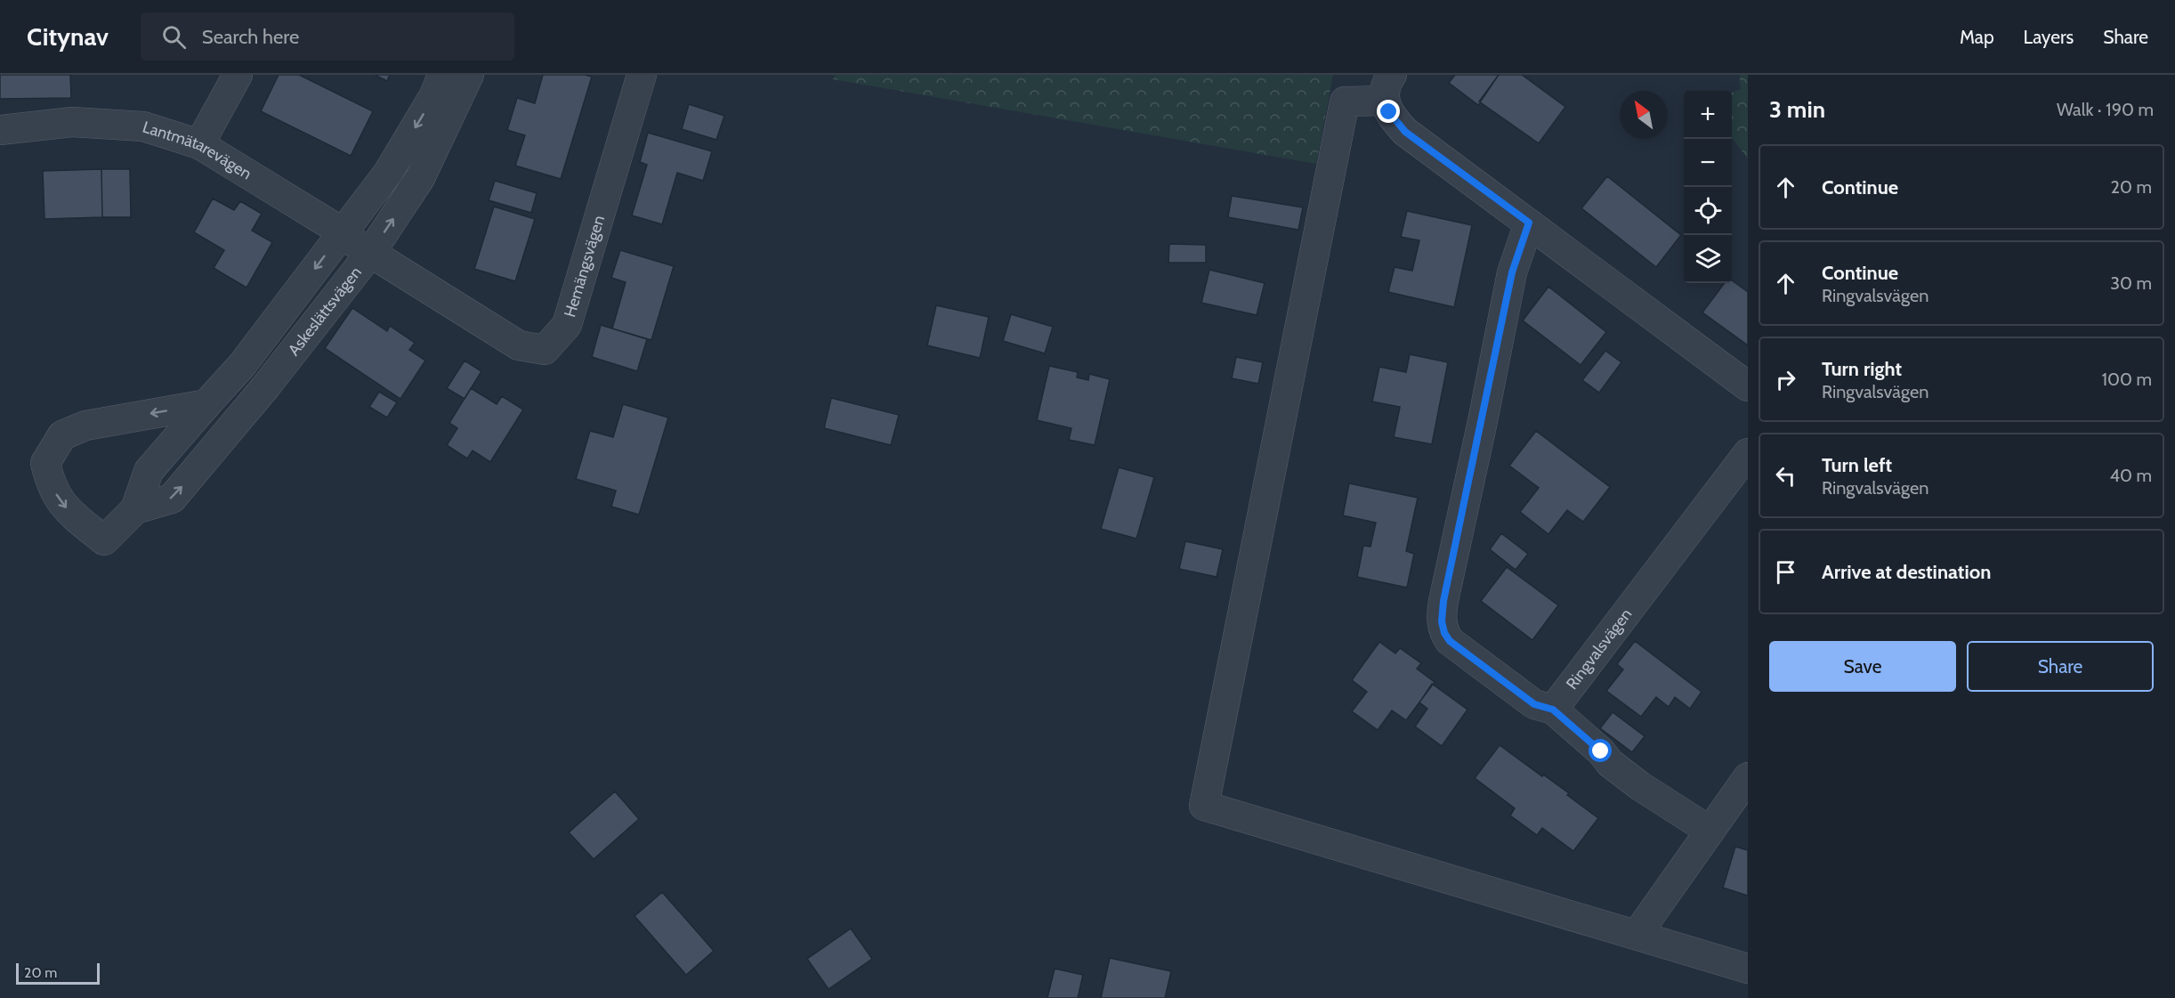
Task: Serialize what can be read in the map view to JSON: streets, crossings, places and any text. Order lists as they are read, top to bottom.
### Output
{
  "streets": {
    "street": [
      "Lantmätarevägen",
      "Hemängsvägen",
      "Askeslättsvägen",
      "Ringvalsvägen"
    ]
  },
  "crossings": [
    ["Lantmätarevägen", "Hemängsvägen"],
    ["Lantmätarevägen", "Askeslättsvägen"],
    ["Hemängsvägen", "Askeslättsvägen"]
  ],
  "scale_bar": "20 m",
  "north": "top left",
  "page": {
    "header": "Citynav",
    "search": "Search here",
    "nav": ["Map", "Layers", "Share"],
    "heading": ["3 min", "Walk · 190 m"],
    "map_buttons": ["+", "−"],
    "list": [
      ["Continue", "20 m"],
      ["Continue", "Ringvalsvägen", "30 m"],
      ["Turn right", "Ringvalsvägen", "100 m"],
      ["Turn left", "Ringvalsvägen", "40 m"],
      "Arrive at destination"
    ],
    "buttons": ["Save", "Share"],
    "scale": "20 m"
  }
}
